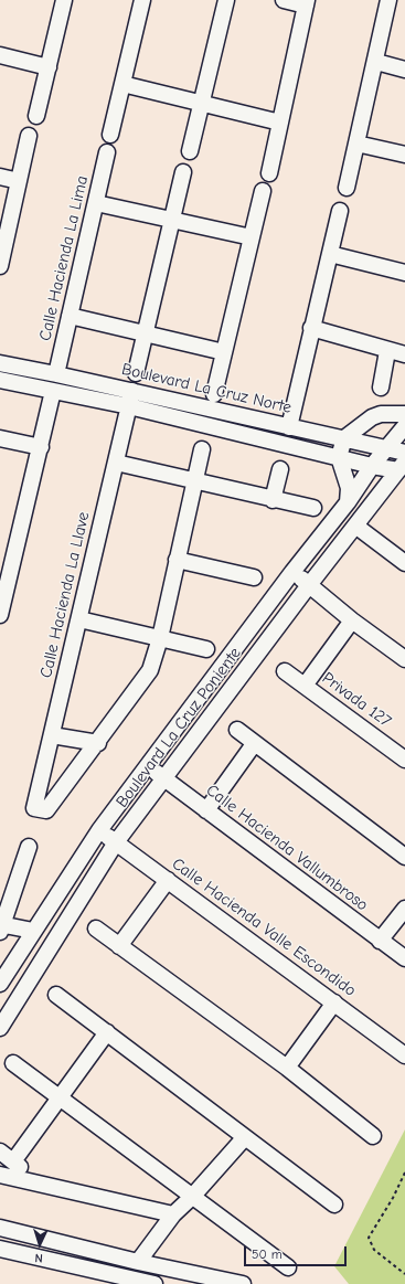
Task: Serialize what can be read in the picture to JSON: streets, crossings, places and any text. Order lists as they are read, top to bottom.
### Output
{
  "streets": {
    "street": [
      "Calle Hacienda La Lima",
      "Boulevard La Cruz Norte",
      "Calle Hacienda La Llave",
      "Privada 127",
      "Boulevard La Cruz Poniente",
      "Calle Hacienda Vallumbroso",
      "Calle Hacienda Valle Escondido"
    ]
  },
  "crossings": [
    ["Calle Hacienda La Lima", "Boulevard La Cruz Norte"],
    ["Boulevard La Cruz Norte", "Calle Hacienda La Llave"],
    ["Boulevard La Cruz Norte", "Boulevard La Cruz Poniente"],
    ["Boulevard La Cruz Poniente", "Calle Hacienda Vallumbroso"],
    ["Boulevard La Cruz Poniente", "Calle Hacienda Valle Escondido"]
  ],
  "scale_bar": "50 m",
  "north": "bottom"
}
